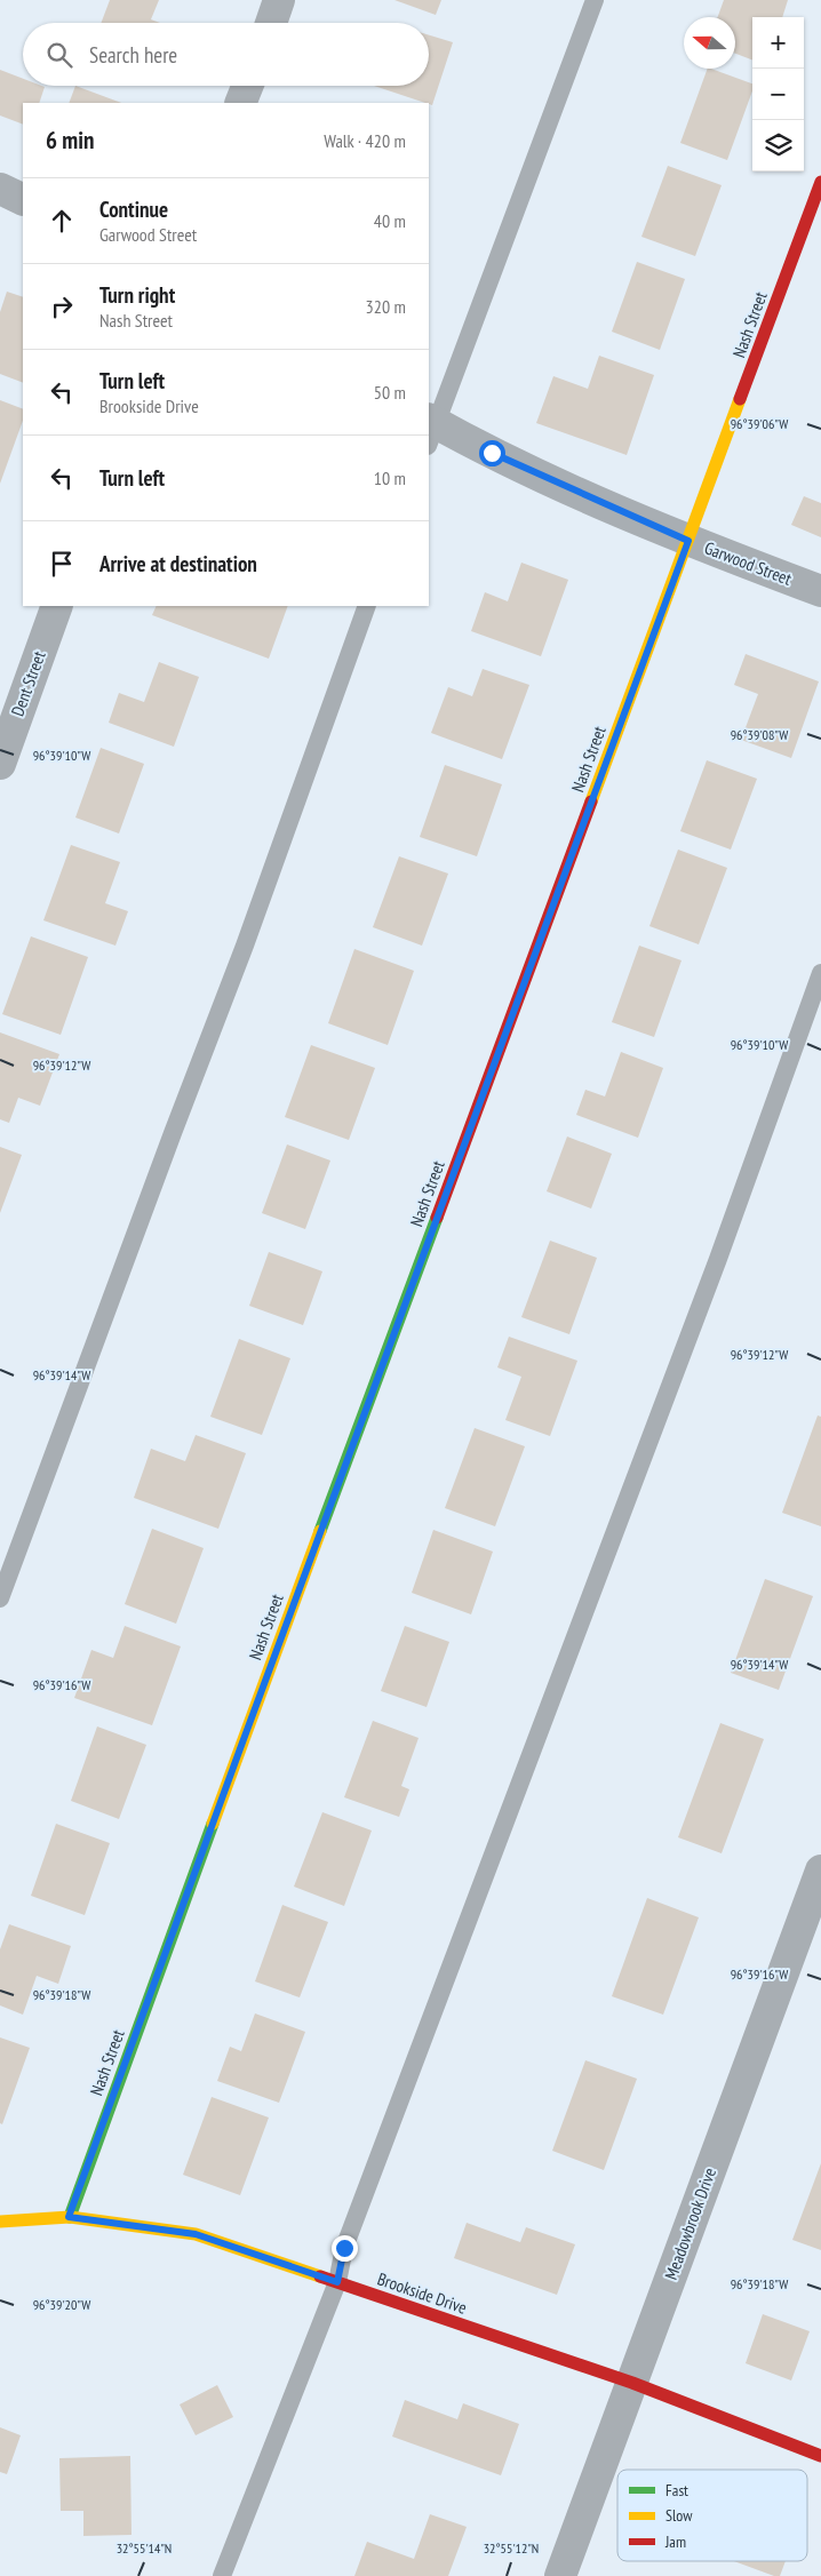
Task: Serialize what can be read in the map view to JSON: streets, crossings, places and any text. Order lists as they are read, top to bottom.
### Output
{
  "streets": {
    "street": [
      "Nash Street",
      "Garwood Street",
      "Dent Street",
      "Meadowbrook Drive",
      "Brookside Drive"
    ]
  },
  "crossings": [
    ["Nash Street", "Garwood Street"],
    ["Nash Street", "Brookside Drive"],
    ["Meadowbrook Drive", "Brookside Drive"]
  ],
  "legend": ["Fast", "Slow", "Jam"],
  "north": "left",
  "page": {
    "map_buttons": ["+", "−"],
    "search": "Search here",
    "heading": ["6 min", "Walk · 420 m"],
    "list": [
      ["Continue", "Garwood Street", "40 m"],
      ["Turn right", "Nash Street", "320 m"],
      ["Turn left", "Brookside Drive", "50 m"],
      ["Turn left", "10 m"],
      "Arrive at destination"
    ]
  },
  "coordinates": [
    "96°39'06\"W",
    "96°39'08\"W",
    "96°39'10\"W",
    "96°39'12\"W",
    "96°39'14\"W",
    "96°39'16\"W",
    "96°39'18\"W",
    "96°39'20\"W",
    "32°55'14\"N",
    "32°55'12\"N"
  ]
}
